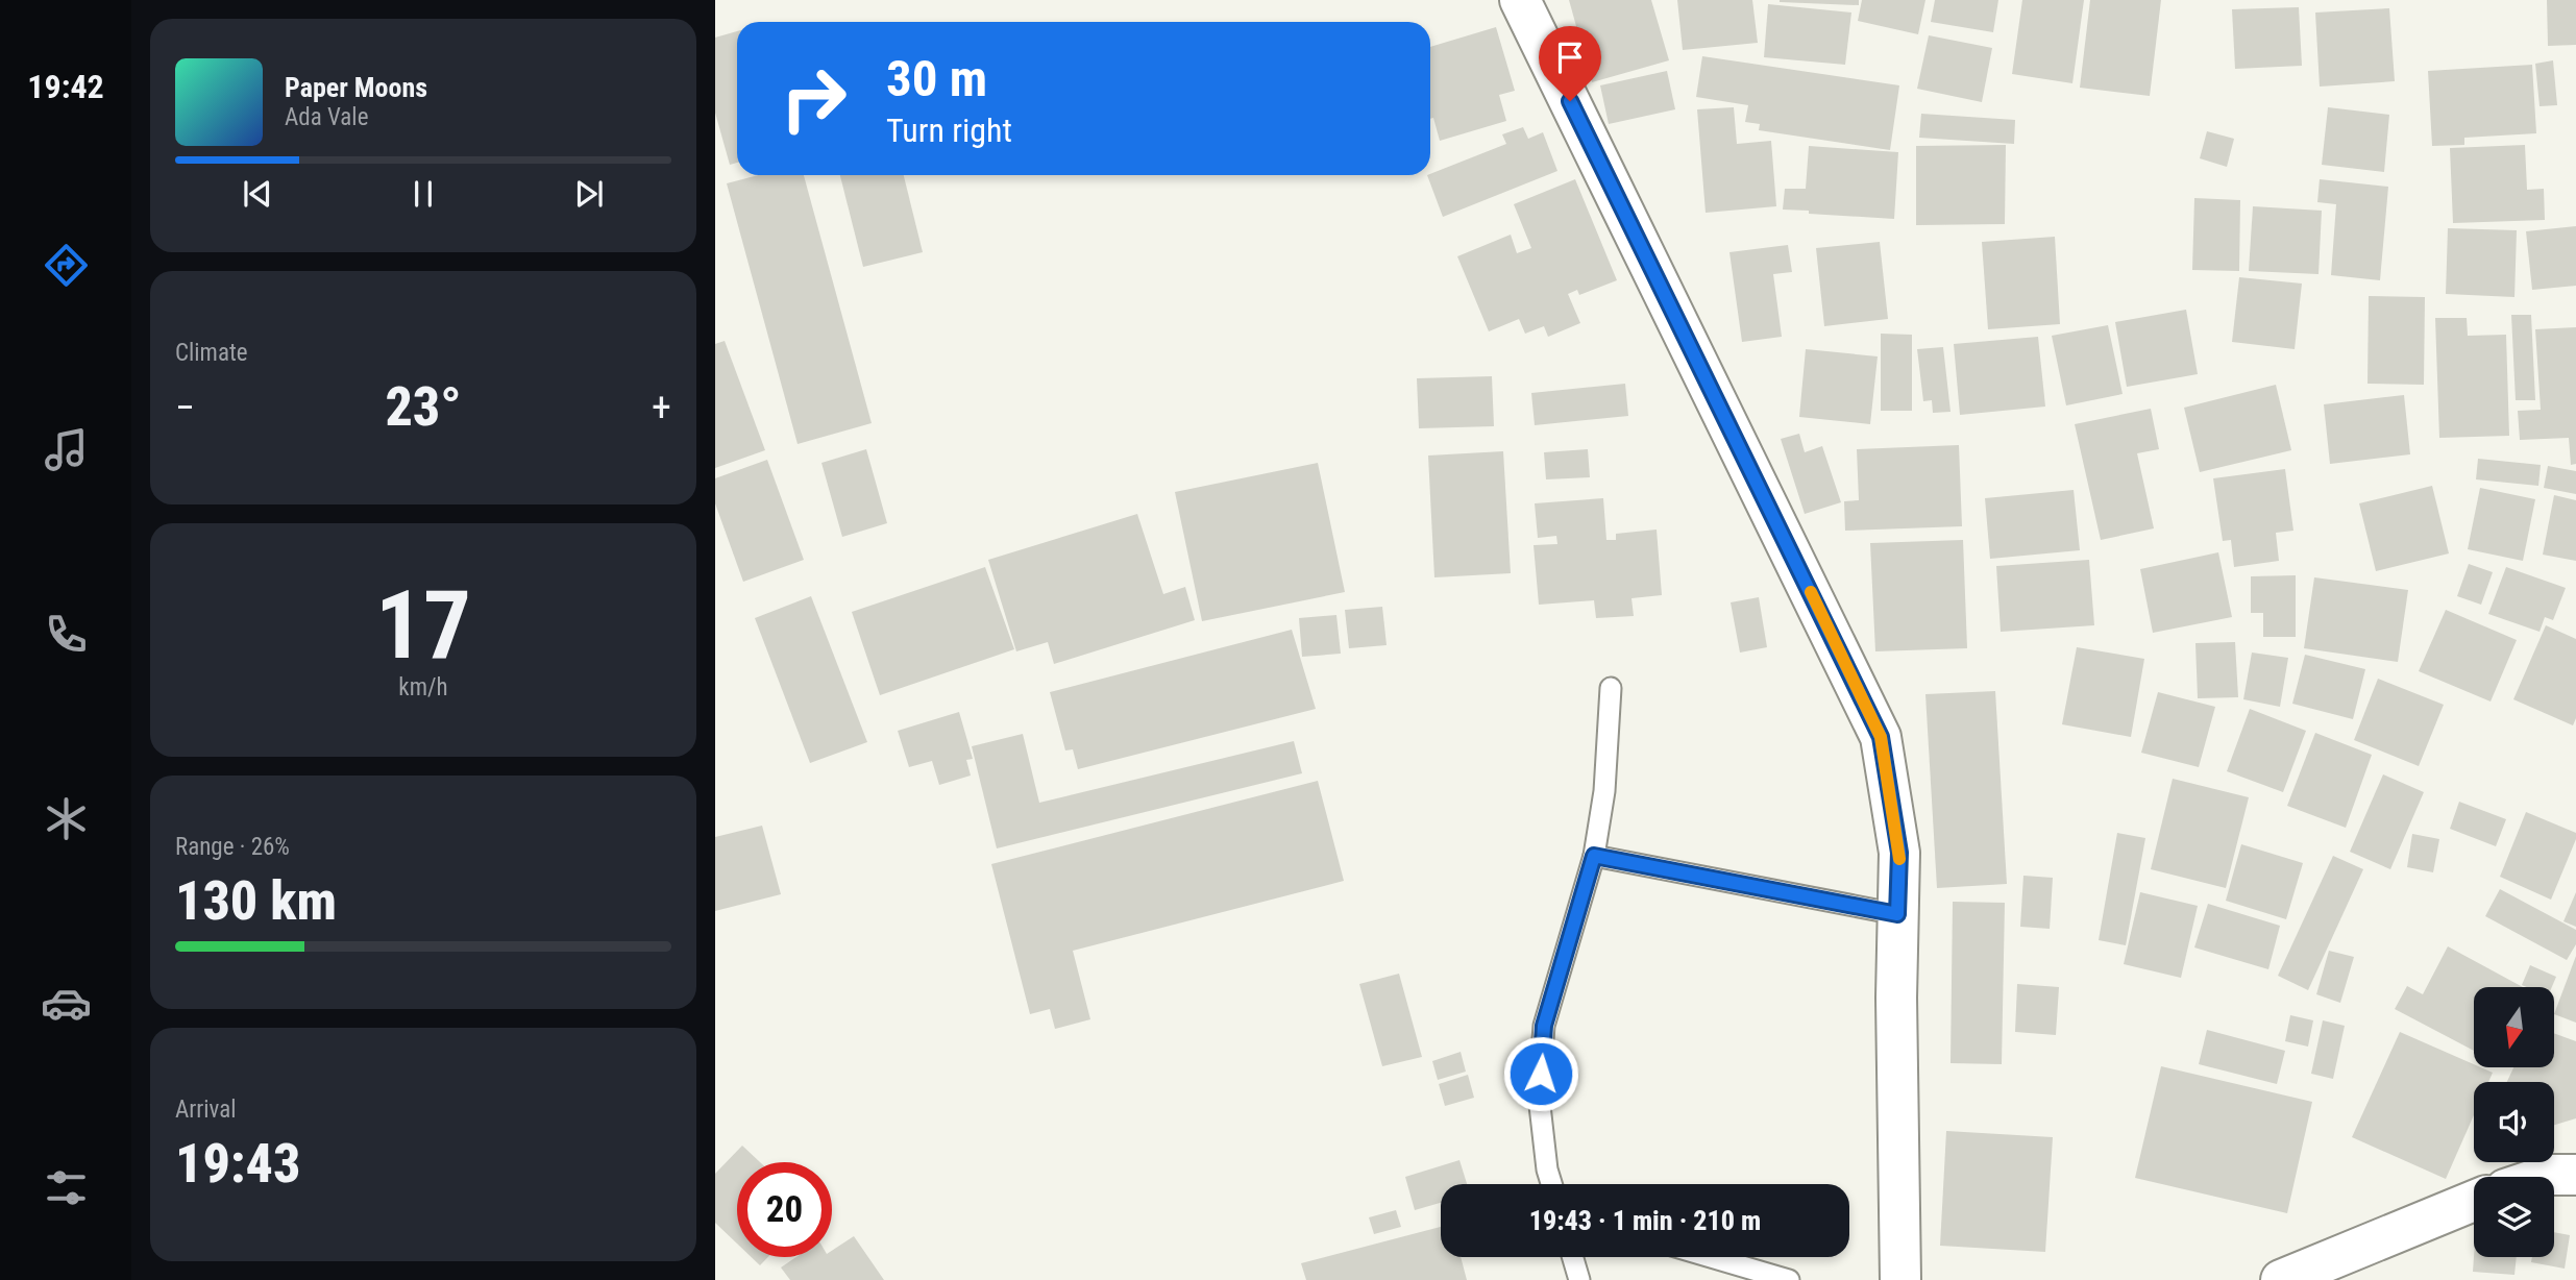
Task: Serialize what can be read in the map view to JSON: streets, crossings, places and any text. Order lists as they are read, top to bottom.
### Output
{
  "north": "bottom",
  "page": {
    "tabs": "19:42",
    "turn": ["30 m", "Turn right"],
    "song": ["Paper Moons", "Ada Vale"],
    "tile": [
      "Climate",
      ["17", "km/h"],
      ["Range · 26%", "130 km"],
      ["Arrival", "19:43"]
    ],
    "heat": ["−", "23°", "+"],
    "limit": "20",
    "trip": "19:43 · 1 min · 210 m"
  }
}
